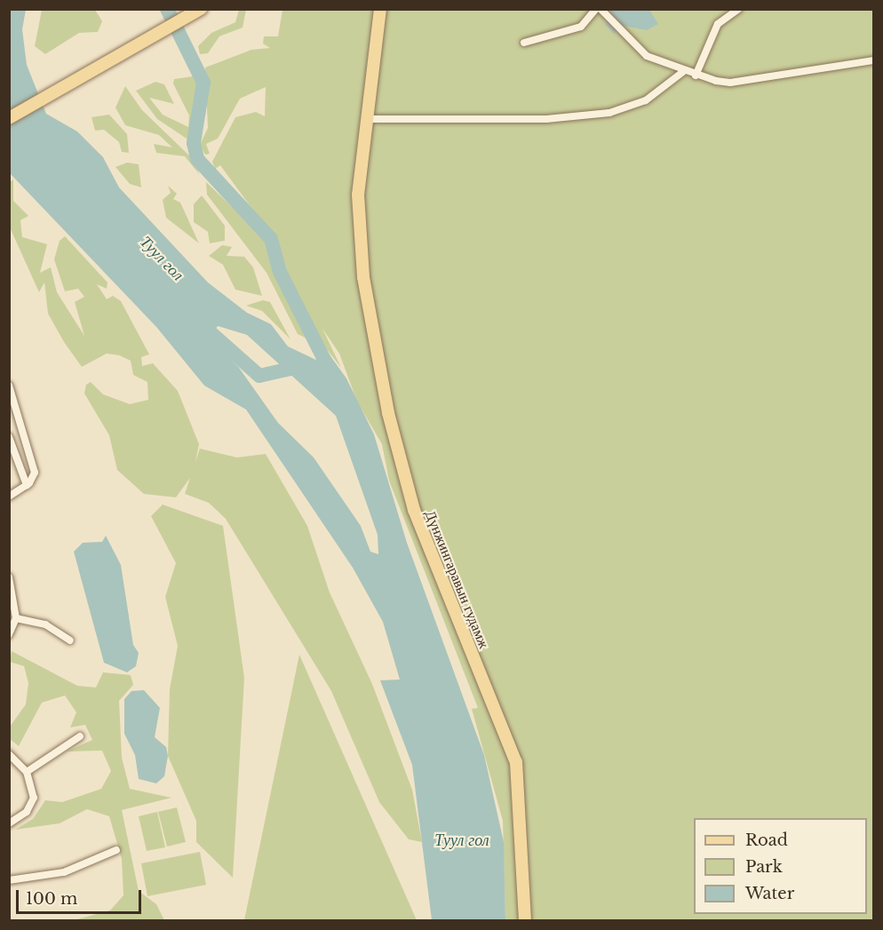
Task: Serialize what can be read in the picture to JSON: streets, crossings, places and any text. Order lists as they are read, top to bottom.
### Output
{
  "streets": {
    "main road": ["Дүнжингаравын гудамж"]
  },
  "water": ["Туул гол"],
  "legend": ["Road", "Park", "Water"],
  "scale_bar": "100 m"
}
